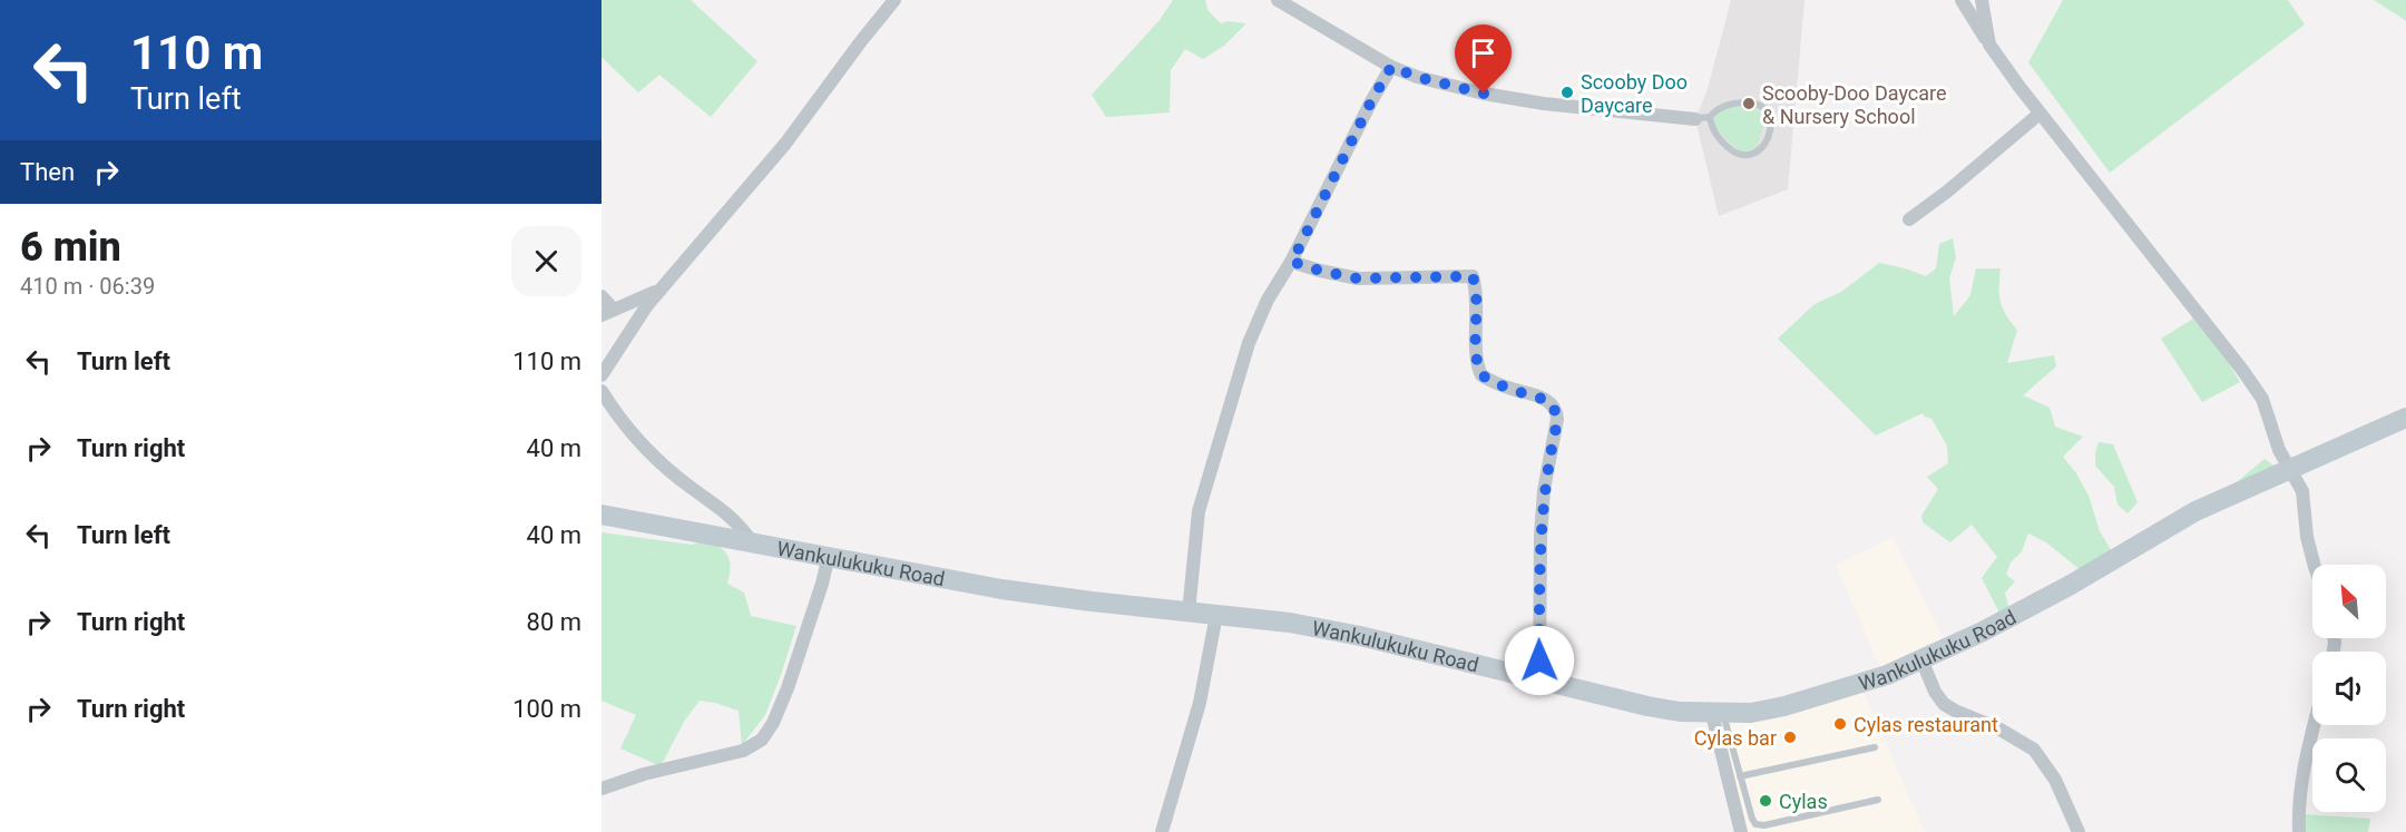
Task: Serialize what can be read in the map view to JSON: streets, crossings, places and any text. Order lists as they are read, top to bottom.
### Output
{
  "streets": {
    "main road": ["Wankulukuku Road"]
  },
  "places": [
    "Scooby Doo Daycare",
    "Scooby-Doo Daycare & Nursery School",
    "Cylas restaurant",
    "Cylas bar",
    "Cylas"
  ],
  "north": "top left",
  "page": {
    "turn": ["110 m", "Turn left"],
    "then": "Then",
    "heading": ["6 min", "410 m · 06:39"],
    "list": [
      {
        "name": "Turn left",
        "value": "110 m"
      },
      {
        "name": "Turn right",
        "value": "40 m"
      },
      {
        "name": "Turn left",
        "value": "40 m"
      },
      {
        "name": "Turn right",
        "value": "80 m"
      },
      {
        "name": "Turn right",
        "value": "100 m"
      }
    ]
  }
}
